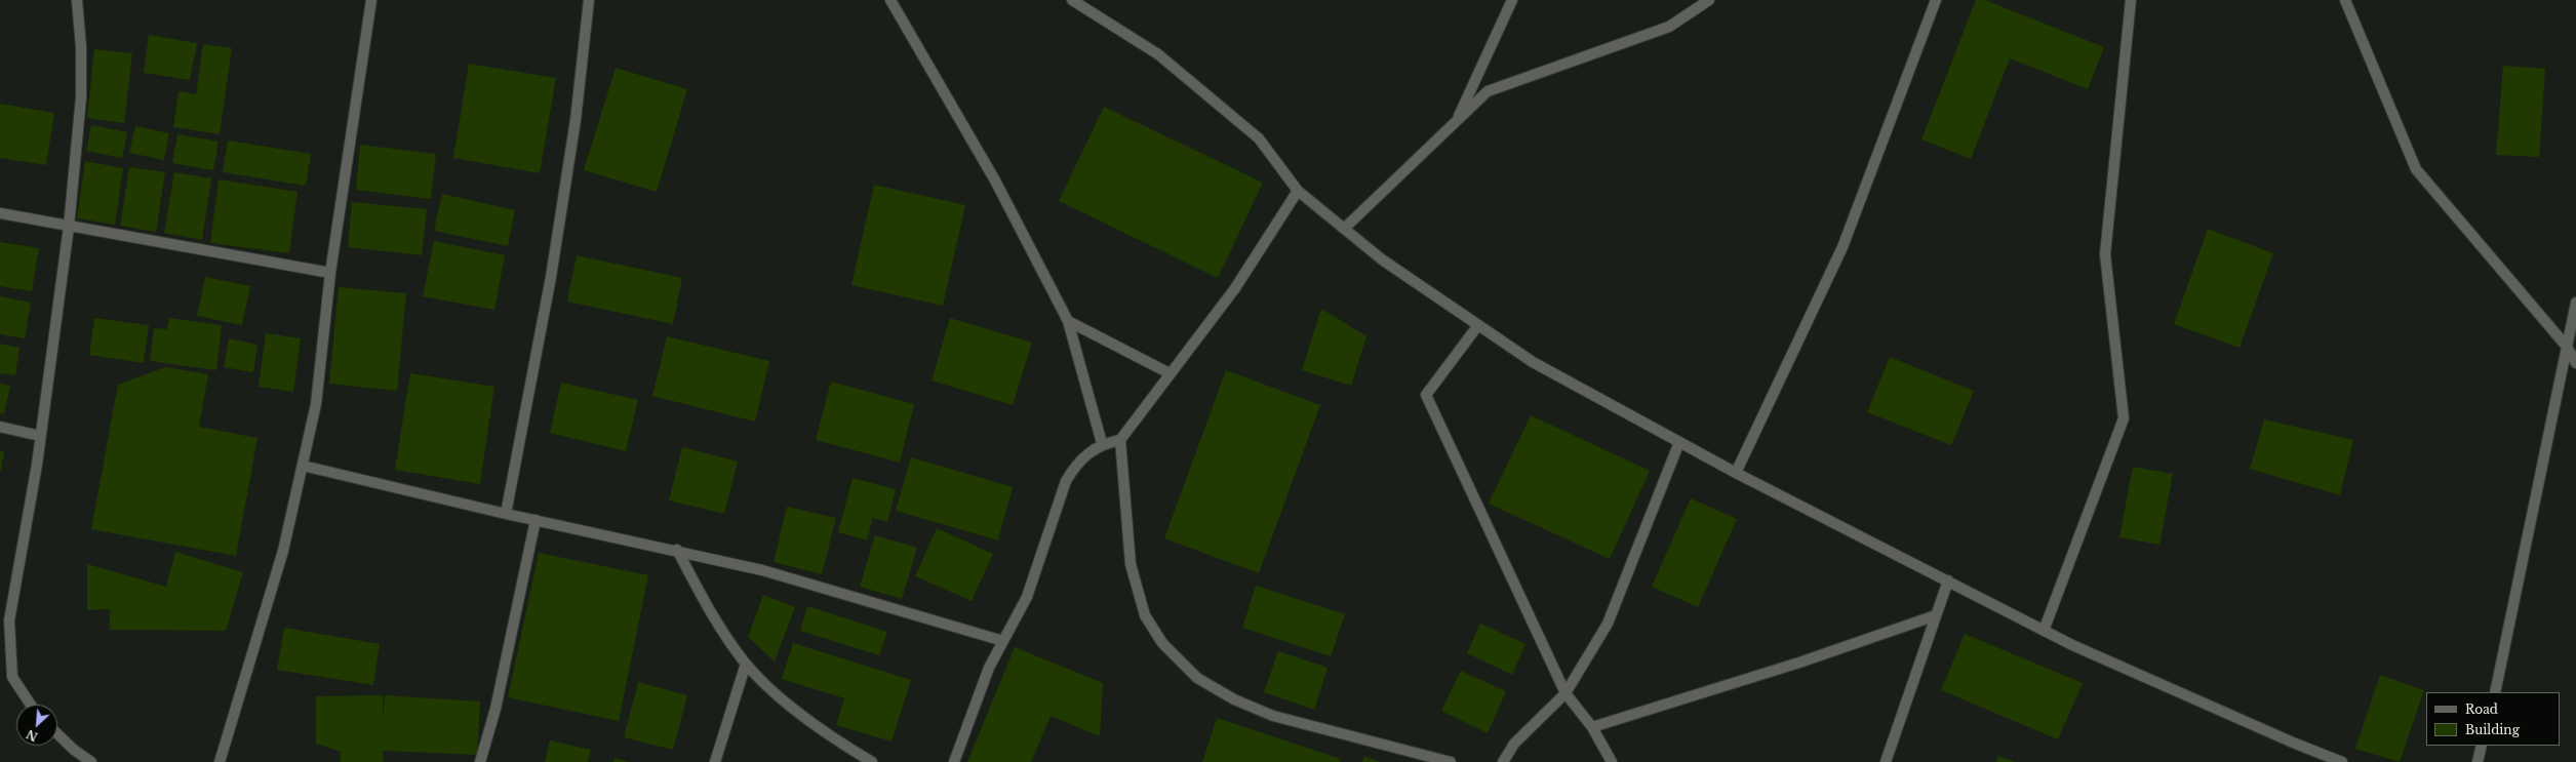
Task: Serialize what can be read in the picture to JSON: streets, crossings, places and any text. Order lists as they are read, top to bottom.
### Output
{
  "legend": ["Road", "Building"],
  "north": "bottom left"
}
